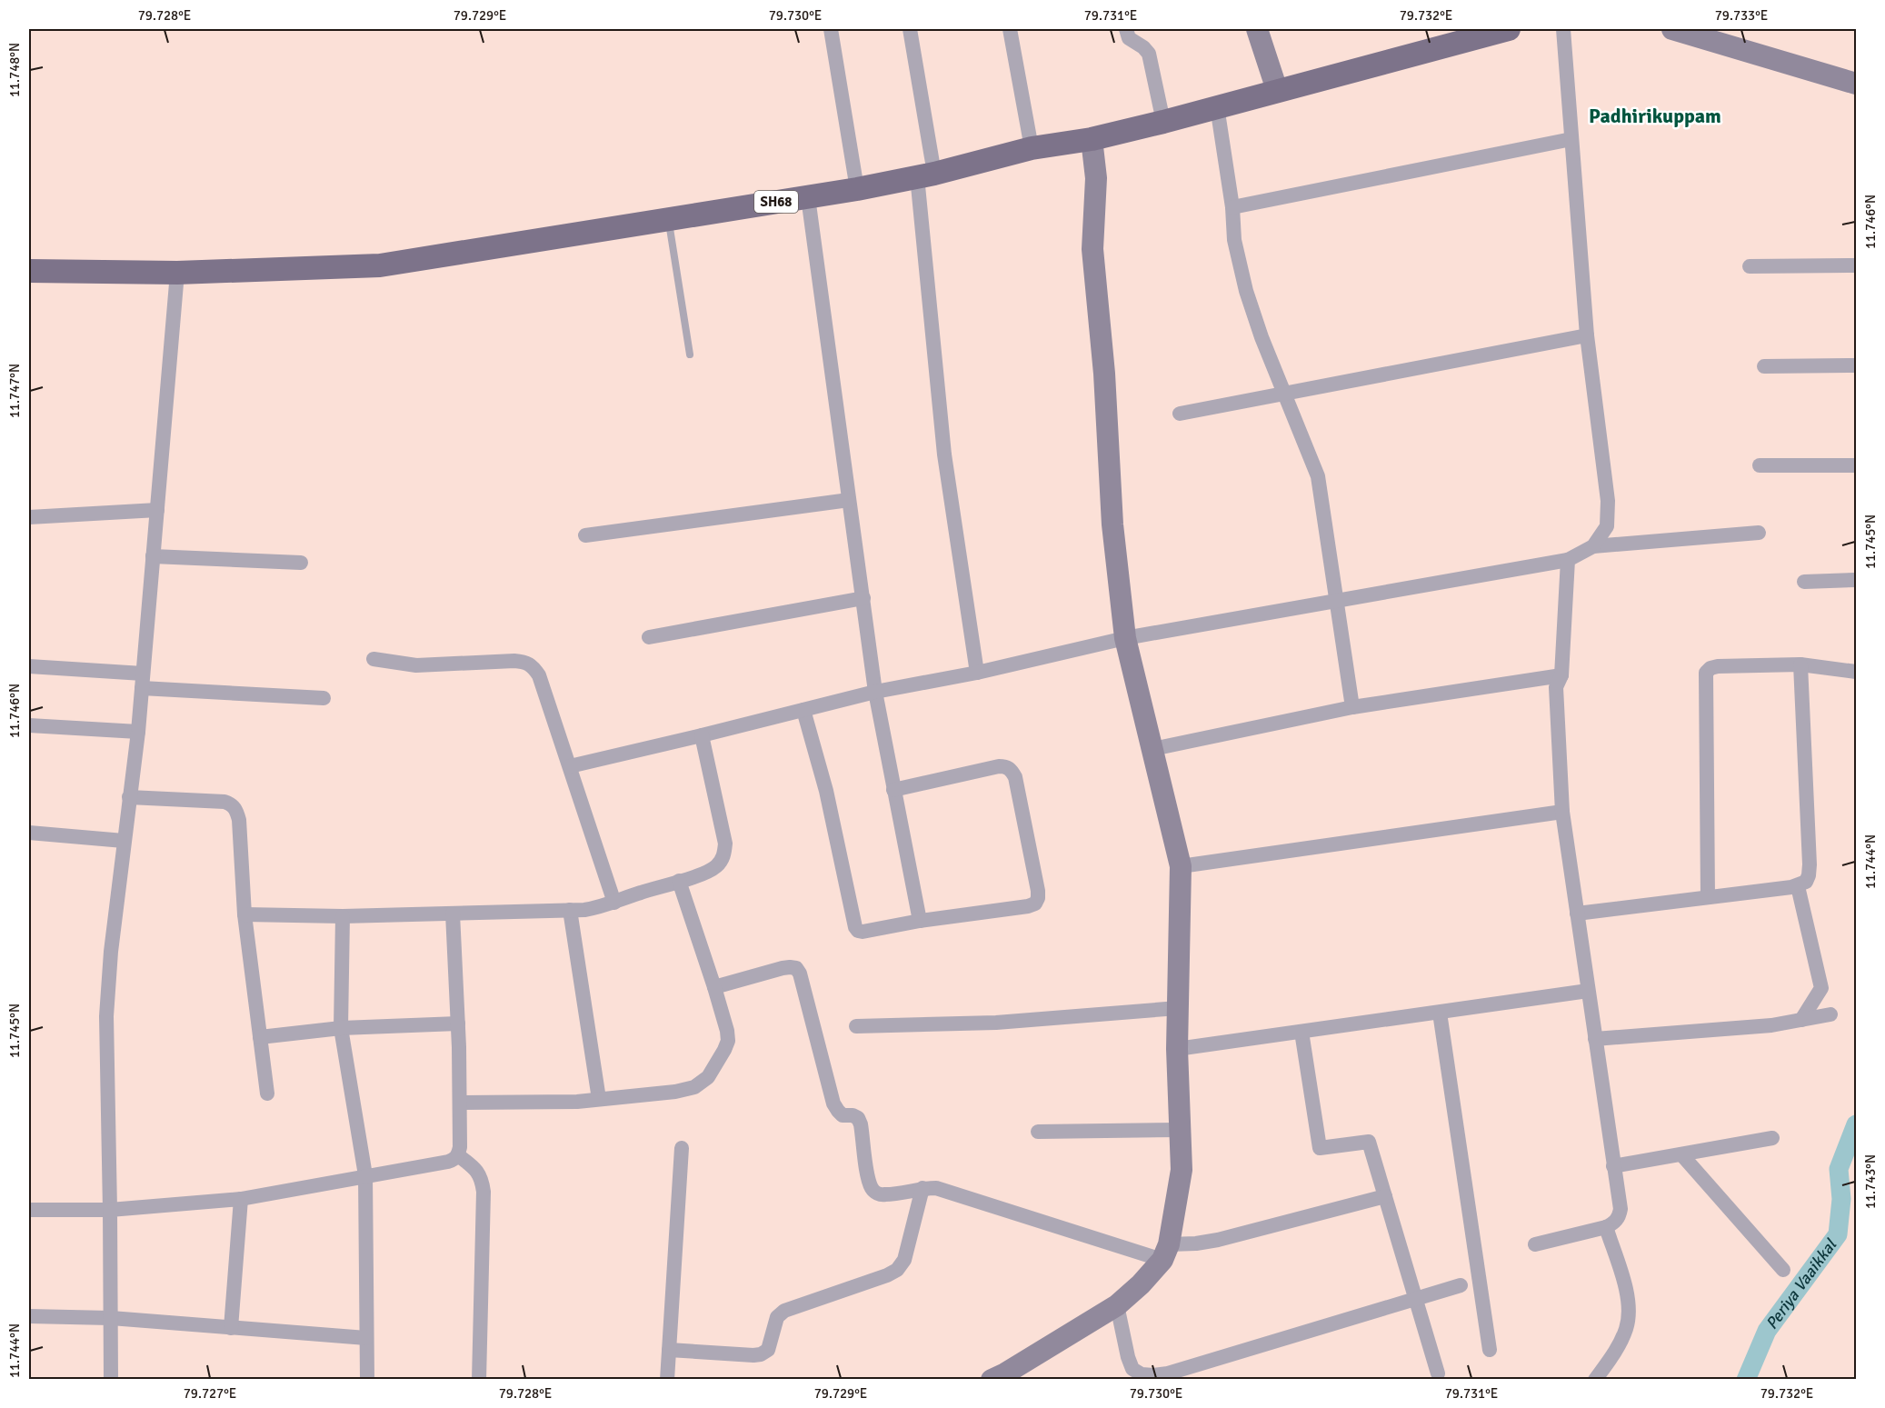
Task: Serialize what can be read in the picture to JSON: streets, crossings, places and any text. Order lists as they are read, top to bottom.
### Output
{
  "streets": {
    "main road": ["SH68"]
  },
  "districts": ["Padhirikuppam"],
  "water": ["Periya Vaaikkal"],
  "coordinates": [
    "79.728°E",
    "79.729°E",
    "79.730°E",
    "79.731°E",
    "79.732°E",
    "79.733°E",
    "11.748°N",
    "11.746°N",
    "11.747°N",
    "11.745°N",
    "11.744°N",
    "11.743°N",
    "79.727°E"
  ]
}
